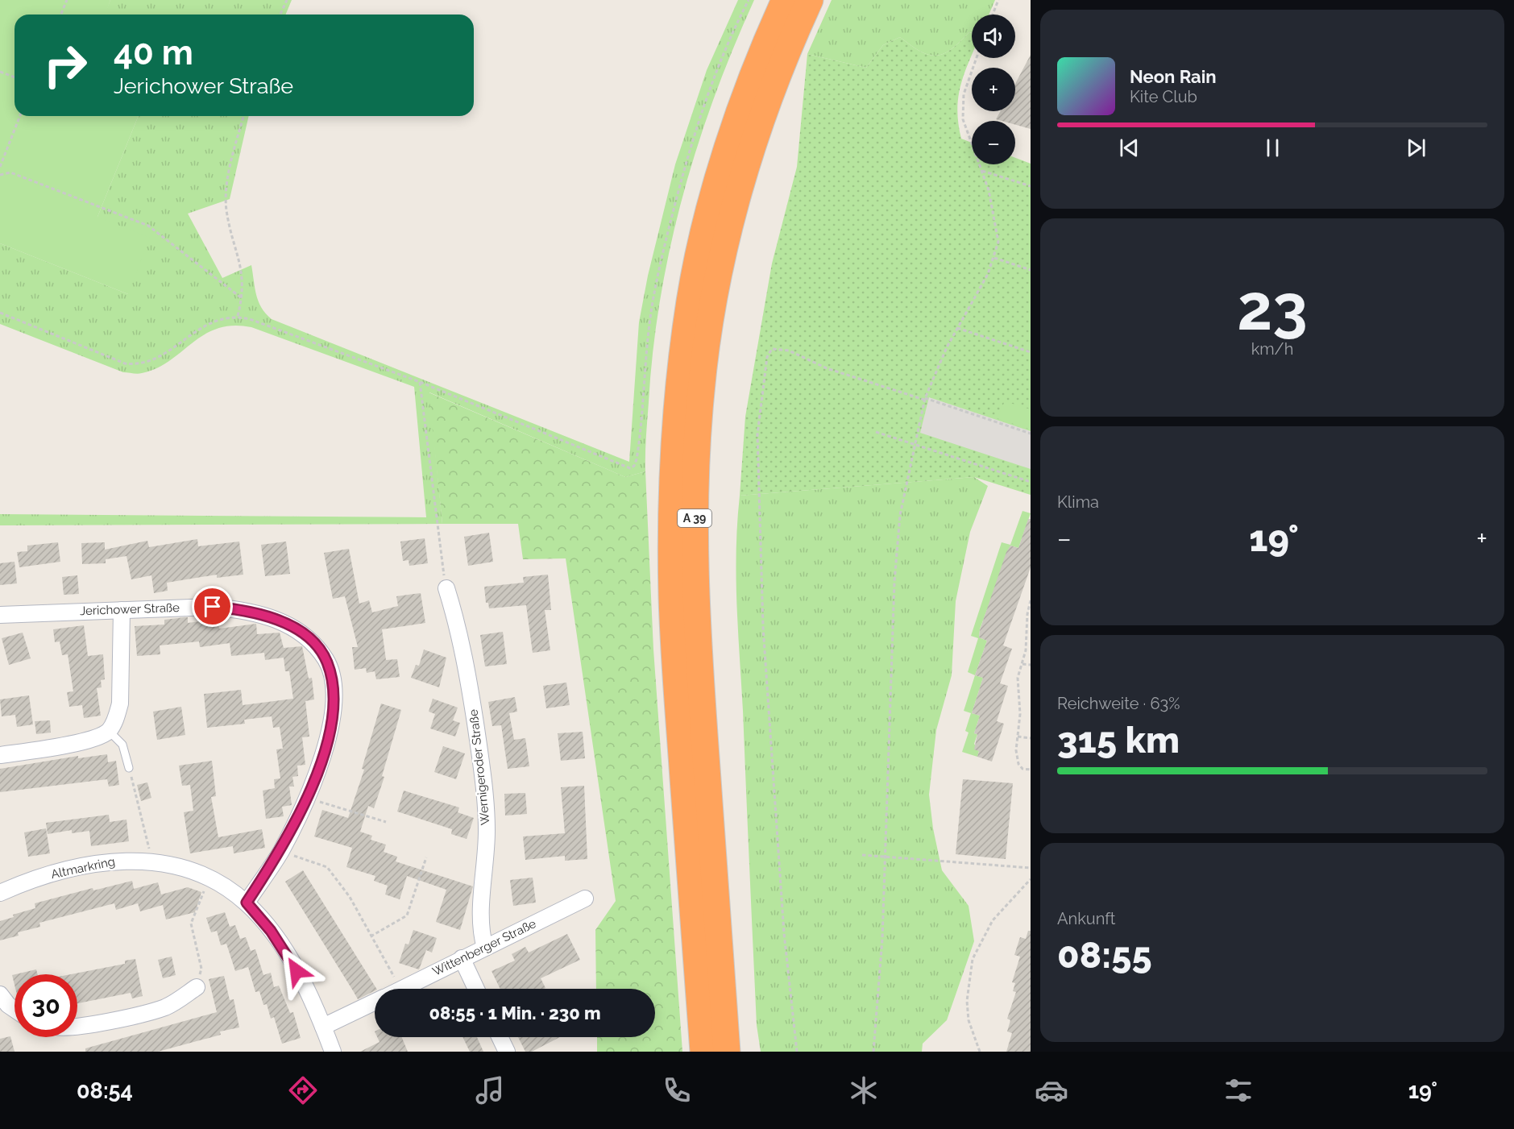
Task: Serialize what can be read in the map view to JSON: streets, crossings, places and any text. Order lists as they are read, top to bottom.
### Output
{
  "streets": {
    "highway": ["A 39"],
    "street": [
      "Jerichower Straße",
      "Wernigeroder Straße",
      "Altmarkring",
      "Wittenberger Straße"
    ]
  },
  "crossings": [
    ["Jerichower Straße", "Altmarkring"],
    ["Wernigeroder Straße", "Wittenberger Straße"],
    ["Altmarkring", "Wittenberger Straße"]
  ],
  "page": {
    "map_buttons": ["+", "−"],
    "turn": ["40 m", "Jerichower Straße"],
    "song": ["Neon Rain", "Kite Club"],
    "tile": [
      ["23", "km/h"],
      "Klima",
      ["Reichweite · 63%", "315 km"],
      ["Ankunft", "08:55"]
    ],
    "heat": ["−", "19°", "+"],
    "limit": "30",
    "trip": "08:55 · 1 Min. · 230 m",
    "tabs": ["08:54", "19°"]
  }
}
